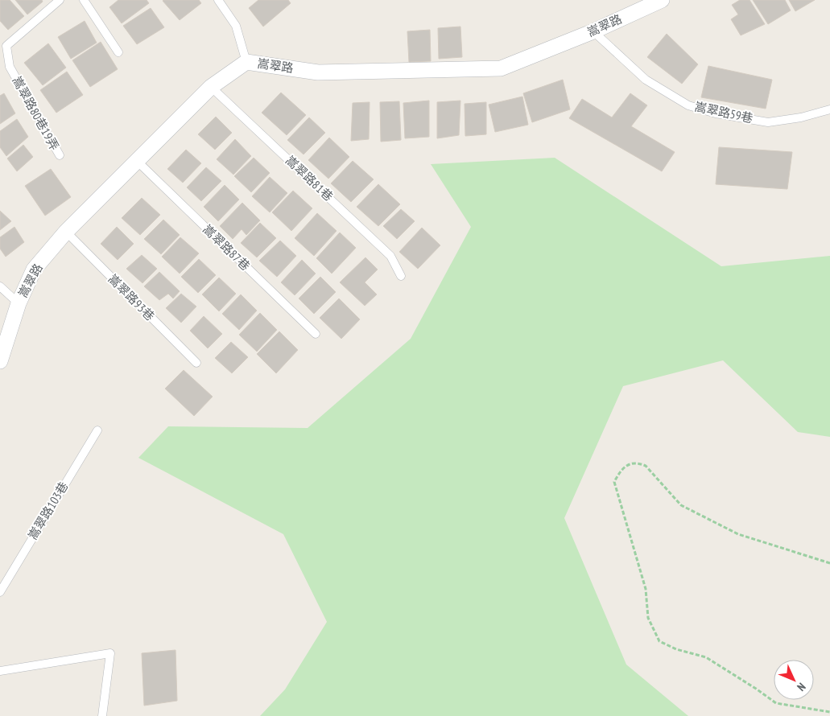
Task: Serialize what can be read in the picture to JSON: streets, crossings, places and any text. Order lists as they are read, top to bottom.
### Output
{
  "streets": {
    "street": ["嵩翠路"],
    "lane": [
      "嵩翠路59巷",
      "嵩翠路80巷19弄",
      "嵩翠路81巷",
      "嵩翠路87巷",
      "嵩翠路93巷",
      "嵩翠路103巷"
    ]
  },
  "crossings": [
    ["嵩翠路", "嵩翠路59巷"],
    ["嵩翠路", "嵩翠路81巷"],
    ["嵩翠路", "嵩翠路87巷"],
    ["嵩翠路", "嵩翠路93巷"]
  ],
  "north": "bottom right"
}
